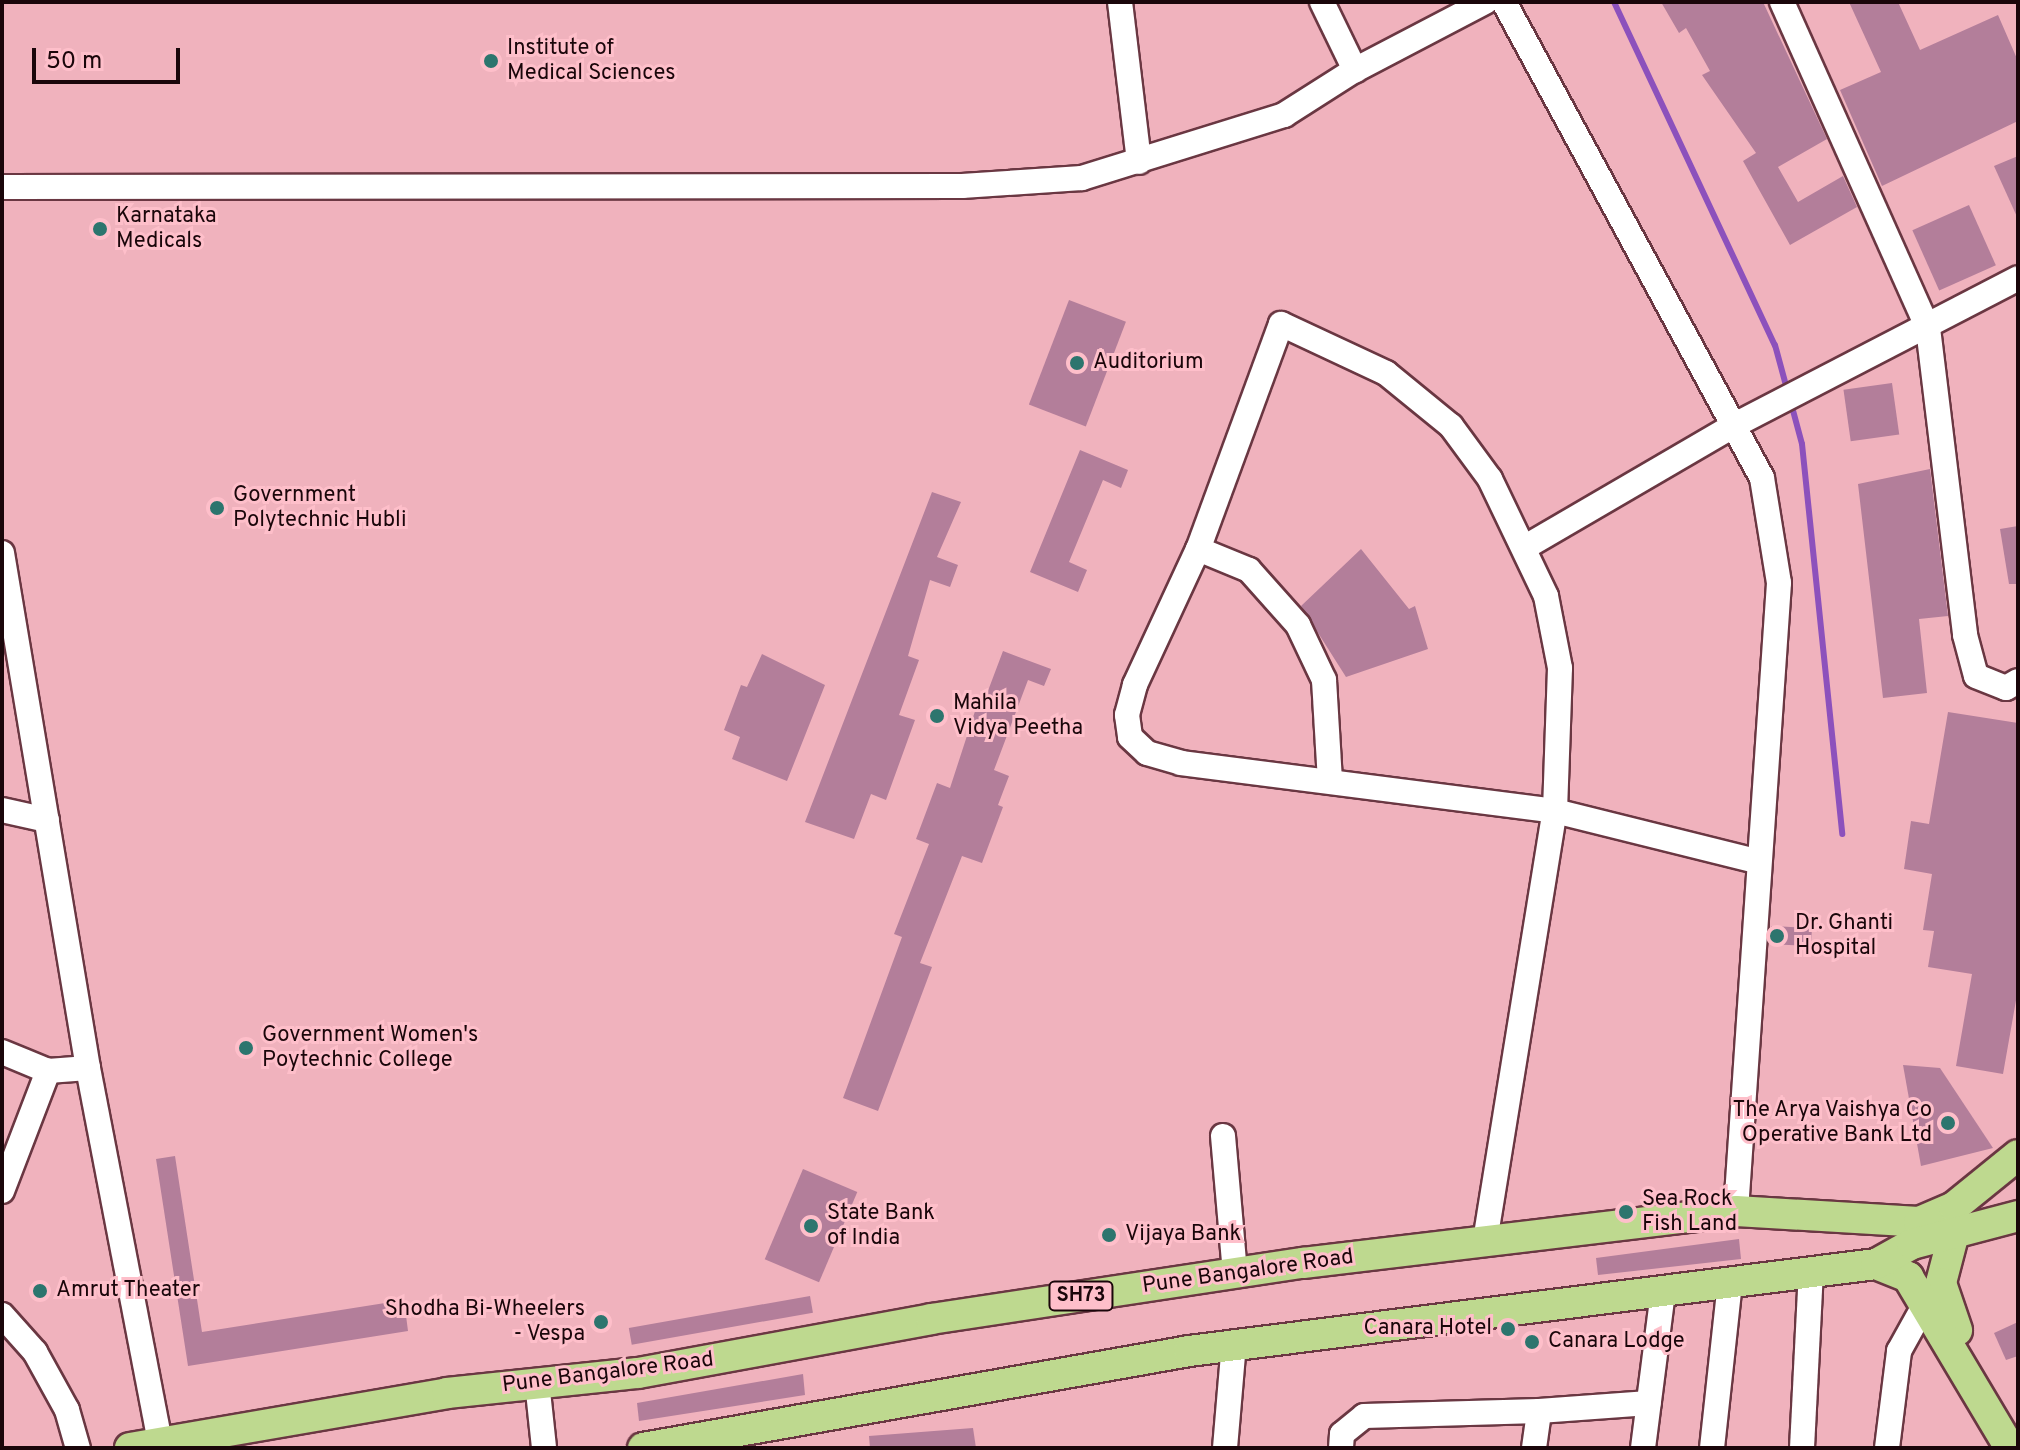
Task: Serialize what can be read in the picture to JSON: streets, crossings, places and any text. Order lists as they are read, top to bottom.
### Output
{
  "streets": {
    "main road": ["Pune Bangalore Road", "SH73"]
  },
  "places": [
    "Institute of Medical Sciences",
    "Karnataka Medicals",
    "Auditorium",
    "Government Polytechnic Hubli",
    "Mahila Vidya Peetha",
    "Dr. Ghanti Hospital",
    "Government Women's Poytechnic College",
    "The Arya Vaishya Co Operative Bank Ltd",
    "Sea Rock Fish Land",
    "State Bank of India",
    "Vijaya Bank",
    "Amrut Theater",
    "Shodha Bi-Wheelers - Vespa",
    "Canara Hotel",
    "Canara Lodge"
  ],
  "scale_bar": "50 m"
}
